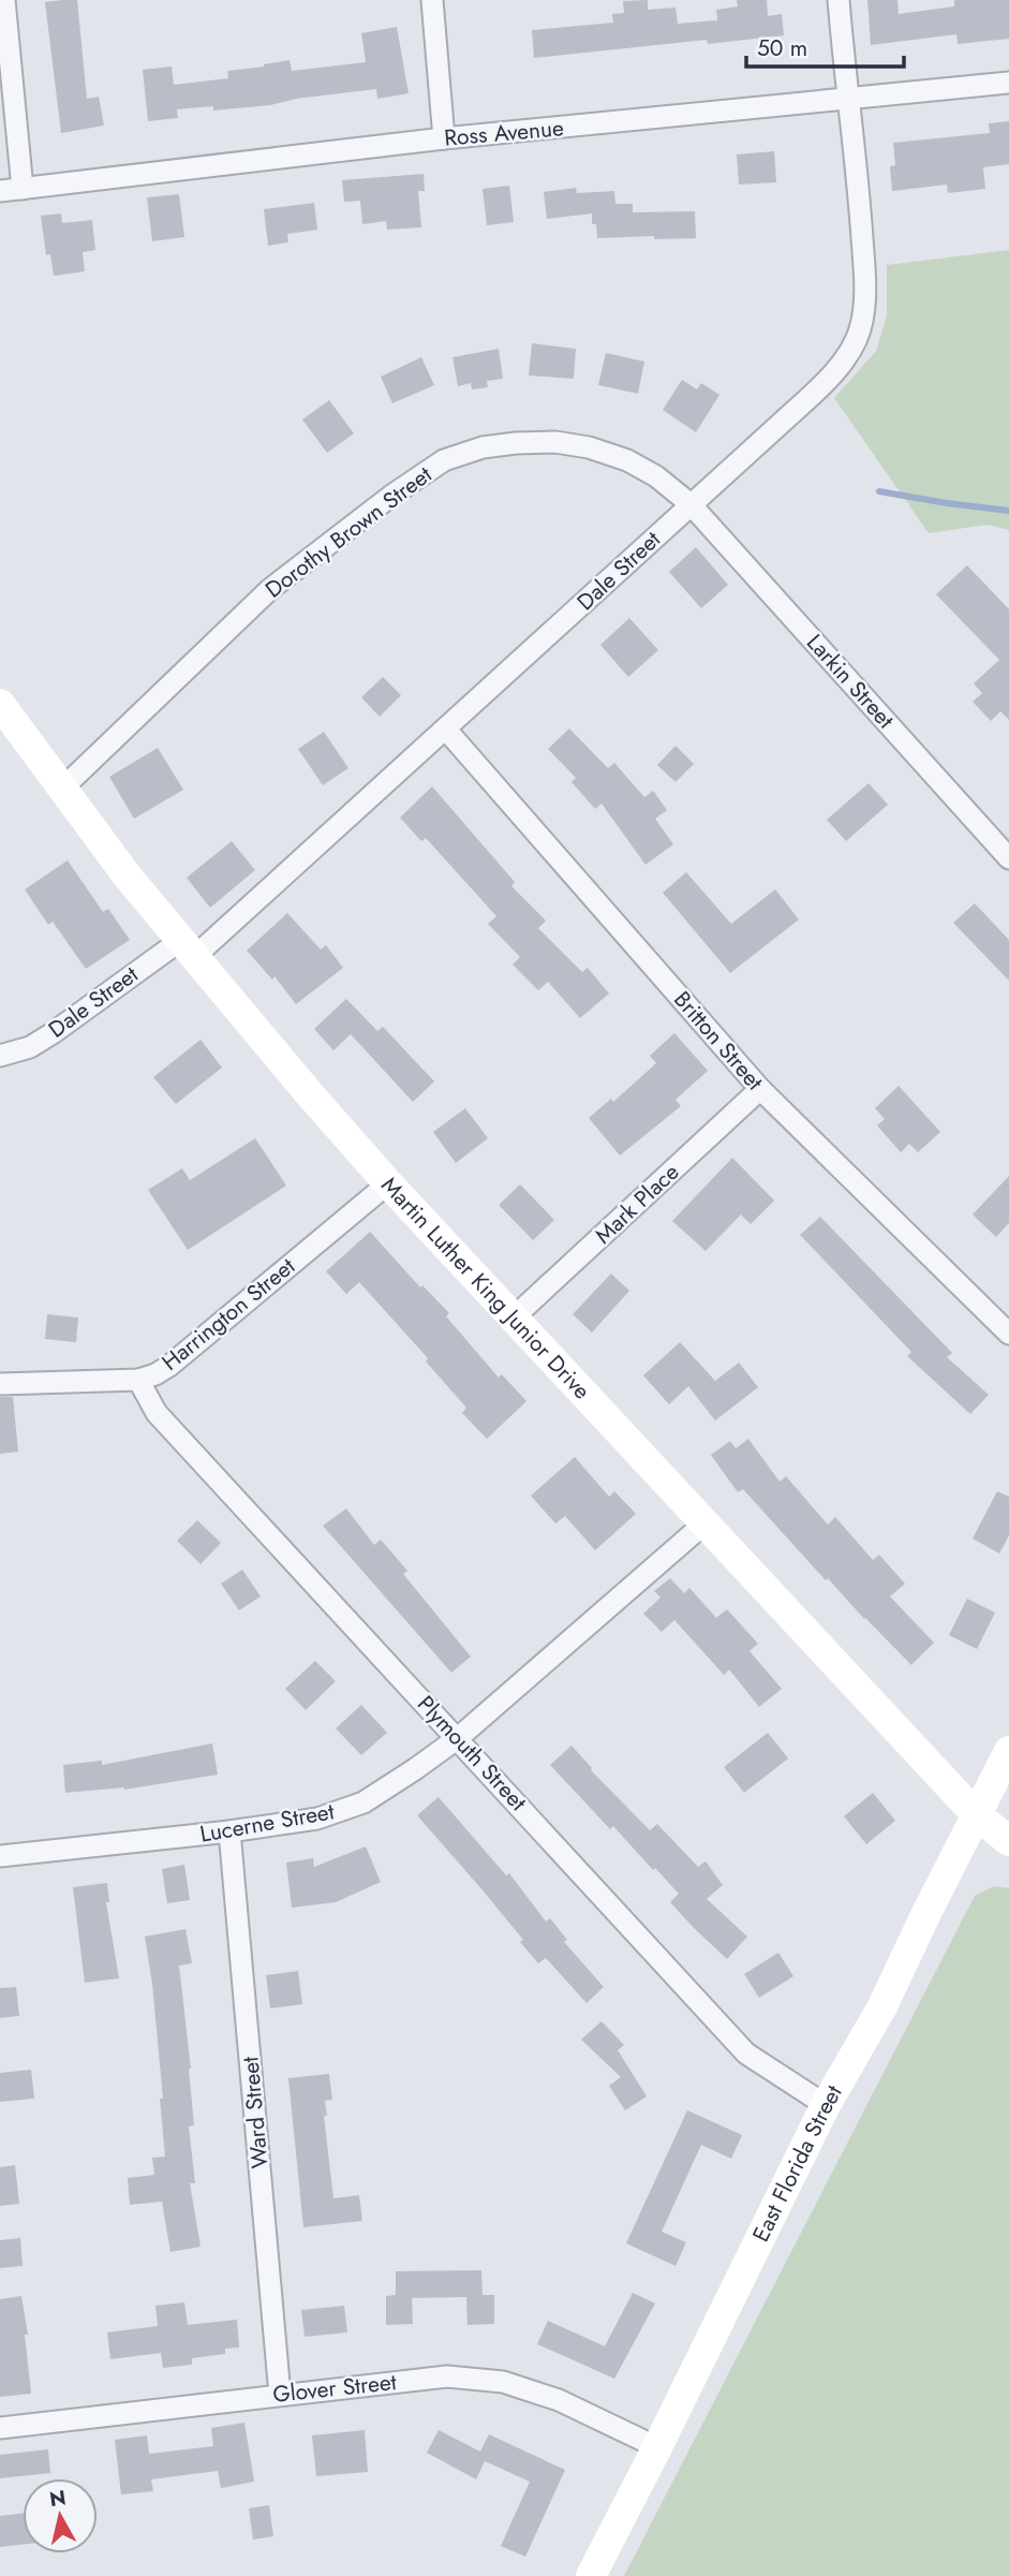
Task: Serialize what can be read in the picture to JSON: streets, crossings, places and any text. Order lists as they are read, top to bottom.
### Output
{
  "streets": {
    "main road": ["Martin Luther King Junior Drive", "East Florida Street"],
    "street": [
      "Ross Avenue",
      "Dorothy Brown Street",
      "Dale Street",
      "Larkin Street",
      "Britton Street",
      "Mark Place",
      "Harrington Street",
      "Plymouth Street",
      "Lucerne Street",
      "Ward Street",
      "Glover Street"
    ]
  },
  "crossings": [
    ["Ross Avenue", "Dale Street"],
    ["Dorothy Brown Street", "Dale Street"],
    ["Dorothy Brown Street", "Larkin Street"],
    ["Dorothy Brown Street", "Martin Luther King Junior Drive"],
    ["Dale Street", "Larkin Street"],
    ["Dale Street", "Britton Street"],
    ["Dale Street", "Martin Luther King Junior Drive"],
    ["Britton Street", "Mark Place"],
    ["Mark Place", "Martin Luther King Junior Drive"],
    ["Martin Luther King Junior Drive", "Harrington Street"],
    ["Martin Luther King Junior Drive", "Lucerne Street"],
    ["Martin Luther King Junior Drive", "East Florida Street"],
    ["Harrington Street", "Plymouth Street"],
    ["Plymouth Street", "Lucerne Street"],
    ["Plymouth Street", "East Florida Street"],
    ["Lucerne Street", "Ward Street"],
    ["Ward Street", "Glover Street"],
    ["East Florida Street", "Glover Street"]
  ],
  "scale_bar": "50 m",
  "north": "top"
}
